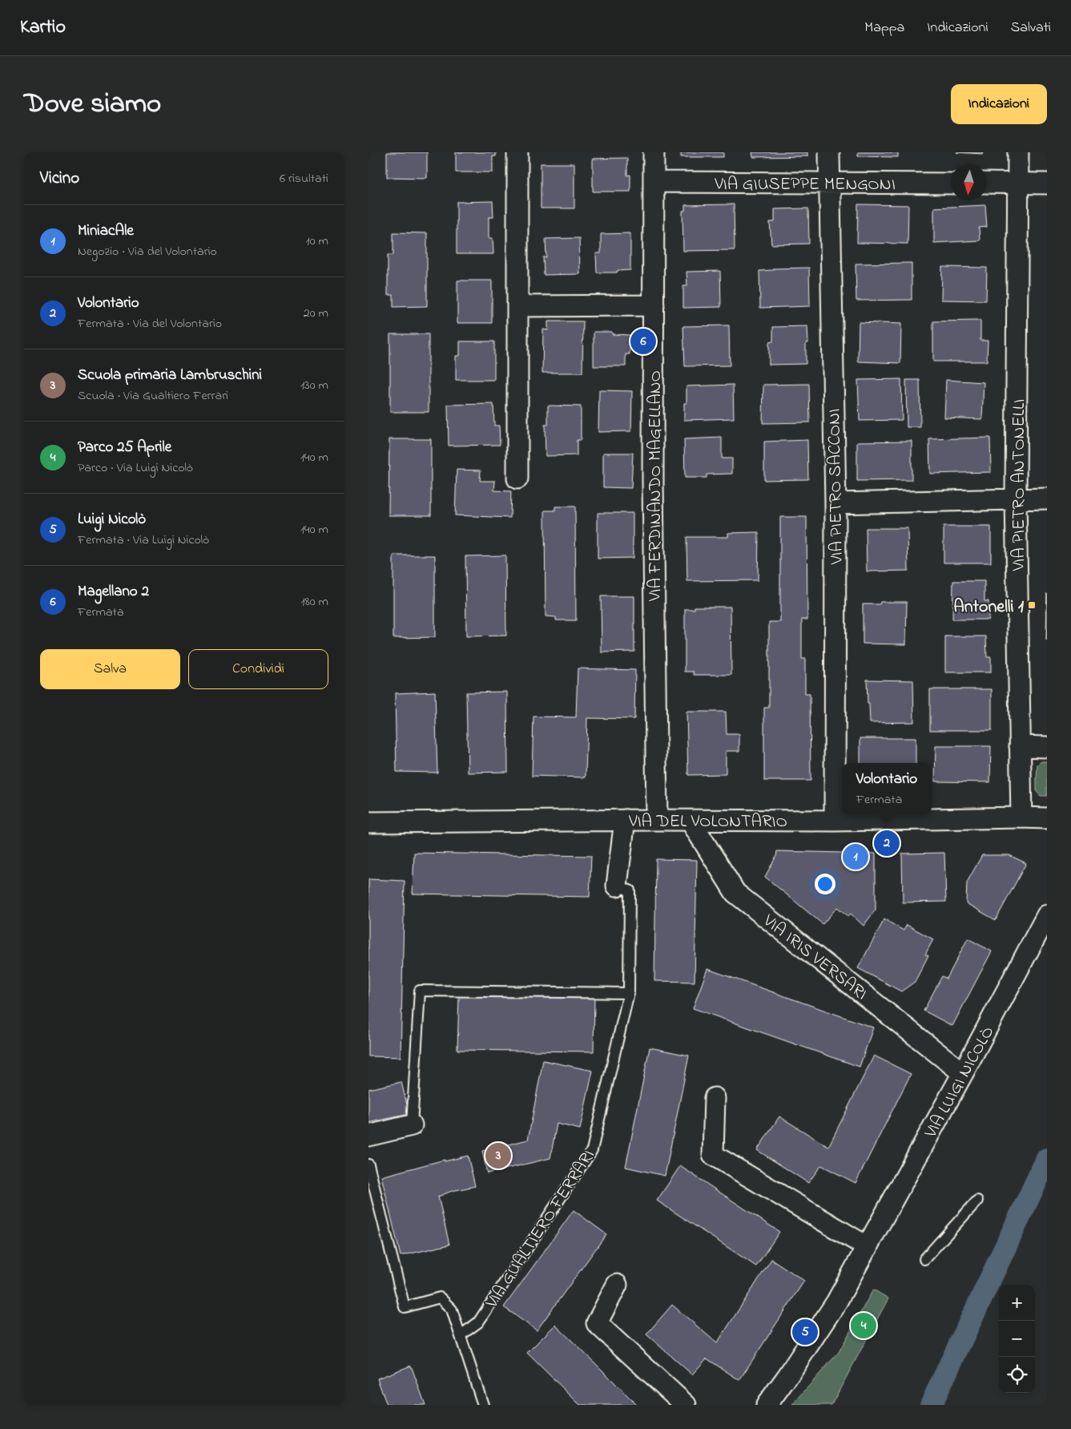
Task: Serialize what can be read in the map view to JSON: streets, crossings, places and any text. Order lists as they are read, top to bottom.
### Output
{
  "streets": {
    "street": [
      "VIA GIUSEPPE MENGONI",
      "VIA PIETRO ANTONELLI",
      "VIA FERDINANDO MAGELLANO",
      "VIA PIETRO SACCONI",
      "VIA DEL VOLONTARIO",
      "VIA IRIS VERSARI",
      "VIA LUIGI NICOLÒ",
      "VIA GUALTIERO FERRARI"
    ]
  },
  "crossings": [
    ["VIA GIUSEPPE MENGONI", "VIA FERDINANDO MAGELLANO"],
    ["VIA GIUSEPPE MENGONI", "VIA PIETRO SACCONI"],
    ["VIA PIETRO ANTONELLI", "VIA DEL VOLONTARIO"],
    ["VIA FERDINANDO MAGELLANO", "VIA DEL VOLONTARIO"],
    ["VIA PIETRO SACCONI", "VIA DEL VOLONTARIO"],
    ["VIA DEL VOLONTARIO", "VIA IRIS VERSARI"],
    ["VIA DEL VOLONTARIO", "VIA GUALTIERO FERRARI"],
    ["VIA IRIS VERSARI", "VIA LUIGI NICOLÒ"]
  ],
  "places": {
    "transit": ["Antonelli 1"]
  },
  "north": "bottom",
  "page": {
    "header": "Kartio",
    "nav": ["Mappa", "Indicazioni", "Salvati"],
    "title": "Dove siamo",
    "buttons": [
      "Indicazioni",
      ["Salva", "Condividi"]
    ],
    "heading": ["Vicino", "6 risultati"],
    "list": [
      {
        "mark": "1",
        "name": "MiniacAle",
        "note": "Negozio · Via del Volontario",
        "value": "10 m"
      },
      {
        "mark": "2",
        "name": "Volontario",
        "note": "Fermata · Via del Volontario",
        "value": "20 m"
      },
      {
        "mark": "3",
        "name": "Scuola primaria Lambruschini",
        "note": "Scuola · Via Gualtiero Ferrari",
        "value": "130 m"
      },
      {
        "mark": "4",
        "name": "Parco 25 Aprile",
        "note": "Parco · Via Luigi Nicolò",
        "value": "140 m"
      },
      {
        "mark": "5",
        "name": "Luigi Nicolò",
        "note": "Fermata · Via Luigi Nicolò",
        "value": "140 m"
      },
      {
        "mark": "6",
        "name": "Magellano 2",
        "note": "Fermata",
        "value": "180 m"
      }
    ],
    "pins": [
      "6",
      "2",
      "1",
      "3",
      "4",
      "5"
    ],
    "popup": ["Volontario", "Fermata"],
    "map_buttons": ["+", "−"]
  }
}
